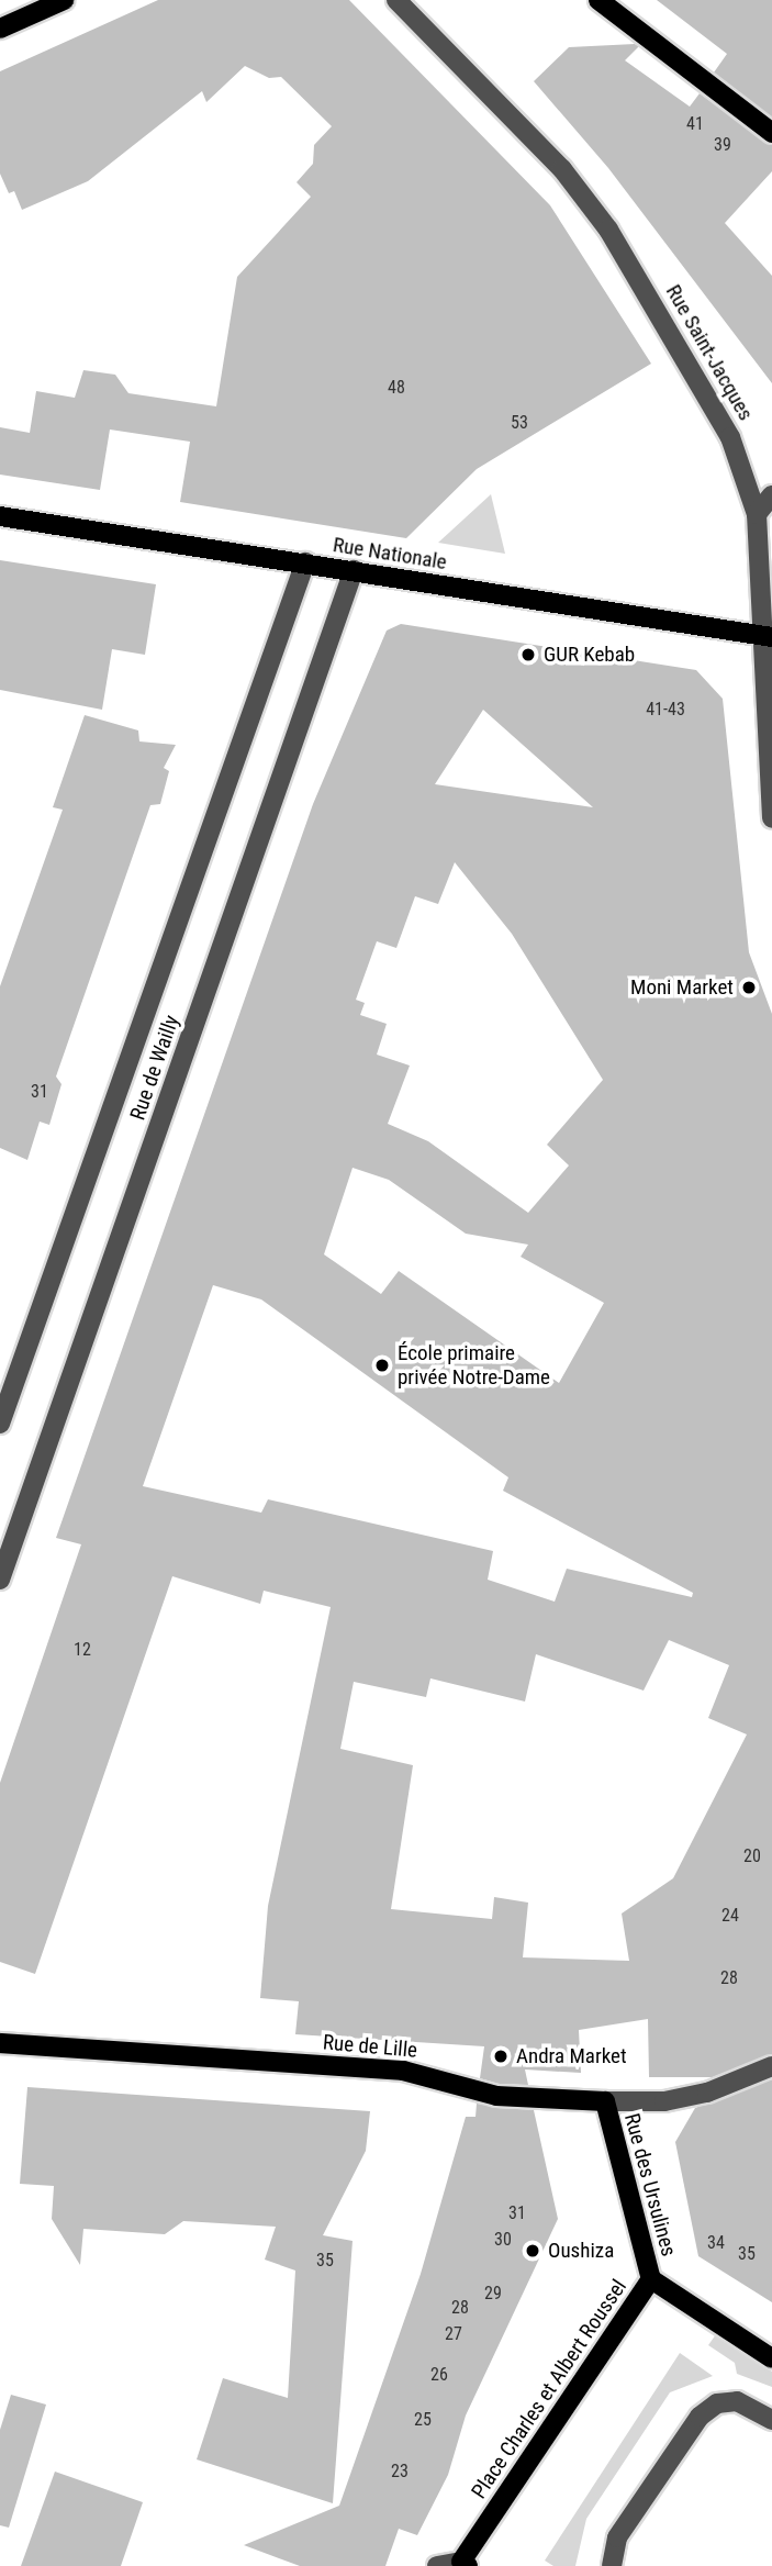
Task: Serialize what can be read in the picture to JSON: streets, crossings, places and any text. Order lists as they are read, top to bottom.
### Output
{
  "streets": {
    "main road": [
      "Rue Nationale",
      "Rue de Lille",
      "Rue des Ursulines",
      "Place Charles et Albert Roussel"
    ],
    "street": ["Rue Saint-Jacques", "Rue de Wailly"]
  },
  "crossings": [
    ["Rue Saint-Jacques", "Rue Nationale"],
    ["Rue Nationale", "Rue de Wailly"],
    ["Rue de Lille", "Rue des Ursulines"],
    ["Rue des Ursulines", "Place Charles et Albert Roussel"]
  ],
  "places": [
    "GUR Kebab",
    "Moni Market",
    "École primaire privée Notre-Dame",
    "Andra Market",
    "Oushiza"
  ],
  "house_numbers": [
    "41",
    "39",
    "48",
    "53",
    "41-43",
    "31",
    "12",
    "20",
    "24",
    "28",
    "31",
    "30",
    "34",
    "35",
    "35",
    "29",
    "28",
    "27",
    "26",
    "25",
    "23"
  ]
}
